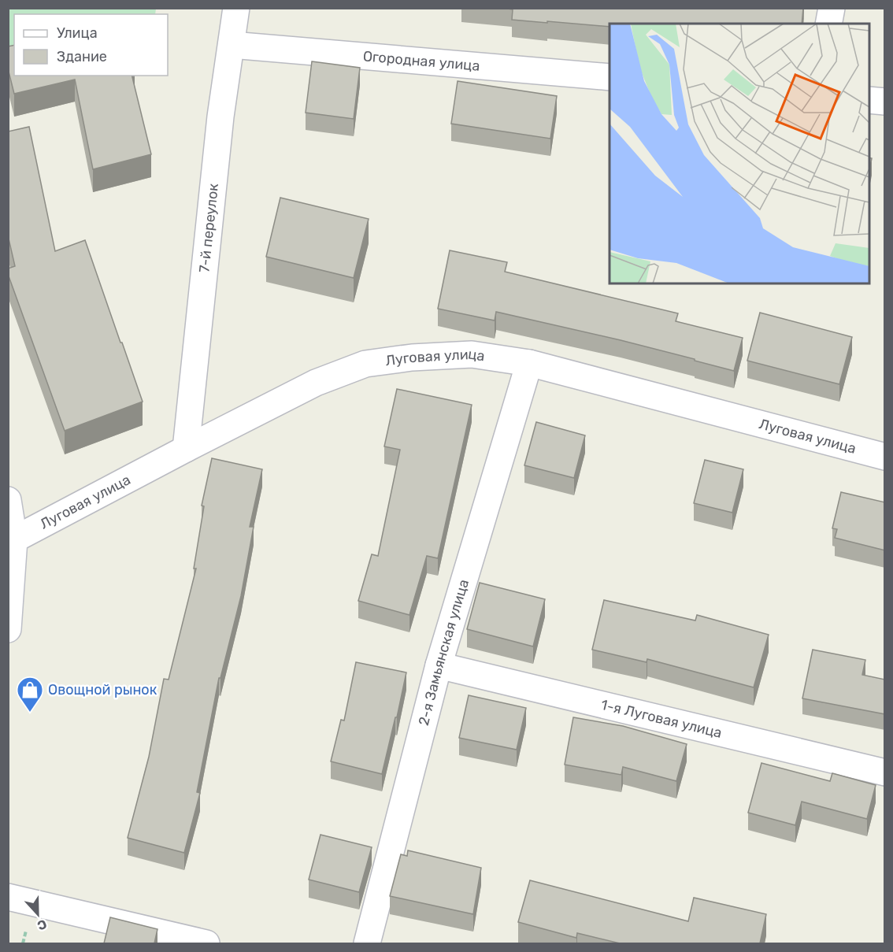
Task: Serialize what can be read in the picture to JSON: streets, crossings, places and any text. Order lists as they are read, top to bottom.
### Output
{
  "streets": {
    "street": [
      "Огородная улица",
      "7-й переулок",
      "Луговая улица",
      "2-я Замьянская улица",
      "1-я Луговая улица"
    ]
  },
  "crossings": [
    ["Огородная улица", "7-й переулок"],
    ["7-й переулок", "Луговая улица"],
    ["Луговая улица", "2-я Замьянская улица"],
    ["2-я Замьянская улица", "1-я Луговая улица"]
  ],
  "places": {
    "shop": ["Овощной рынок"]
  },
  "legend": ["Улица", "Здание"],
  "north": "bottom"
}
